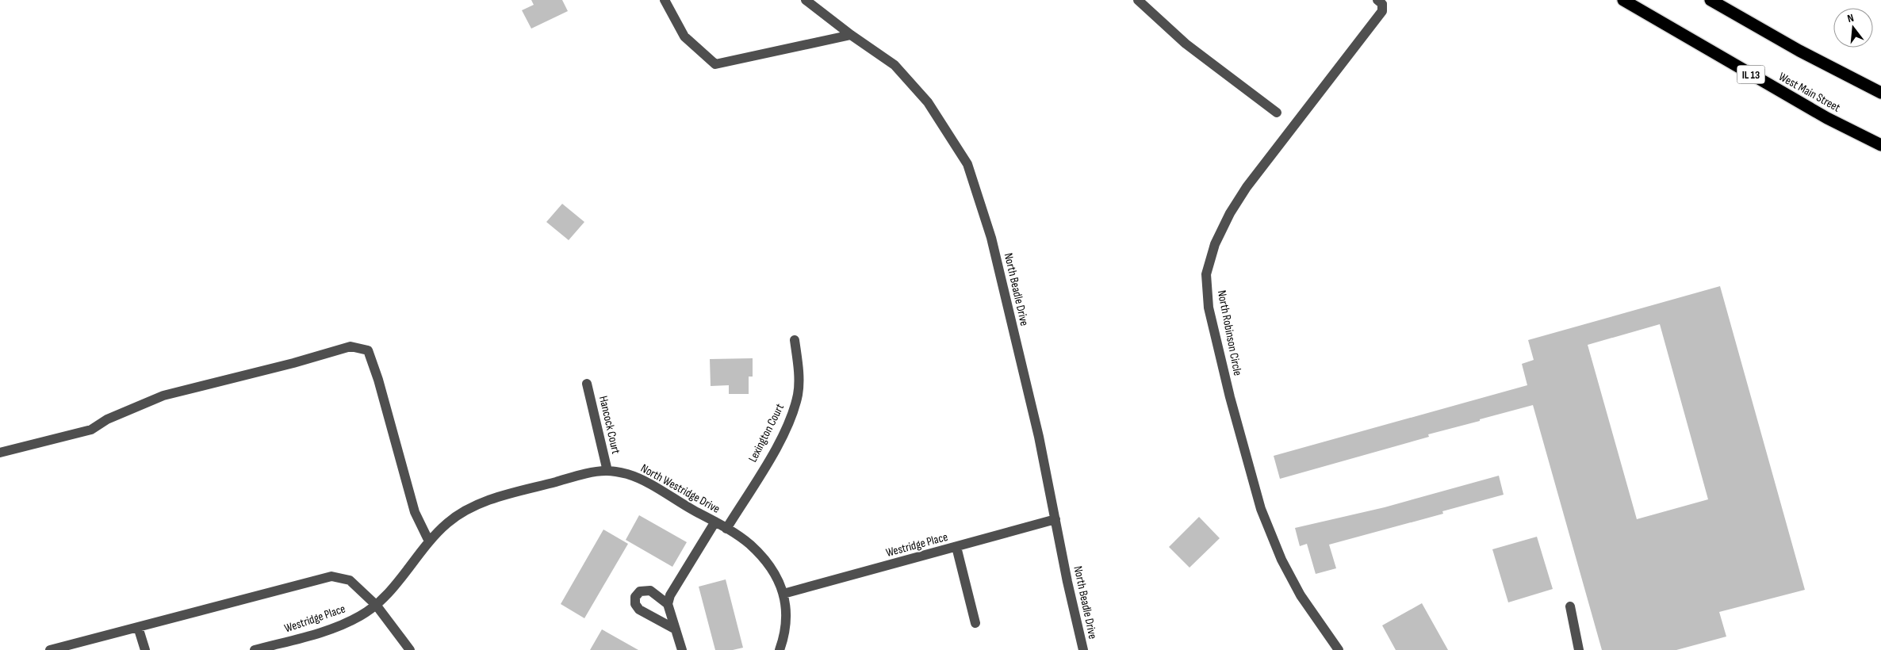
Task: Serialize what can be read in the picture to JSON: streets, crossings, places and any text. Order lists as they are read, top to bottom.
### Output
{
  "streets": {
    "highway": ["IL 13", "West Main Street"],
    "street": [
      "North Beadle Drive",
      "North Robinson Circle",
      "Hancock Court",
      "Lexington Court",
      "North Westridge Drive",
      "Westridge Place"
    ]
  },
  "crossings": [
    ["North Beadle Drive", "Westridge Place"],
    ["Hancock Court", "North Westridge Drive"],
    ["Lexington Court", "North Westridge Drive"],
    ["North Westridge Drive", "Westridge Place"]
  ],
  "north": "top"
}
